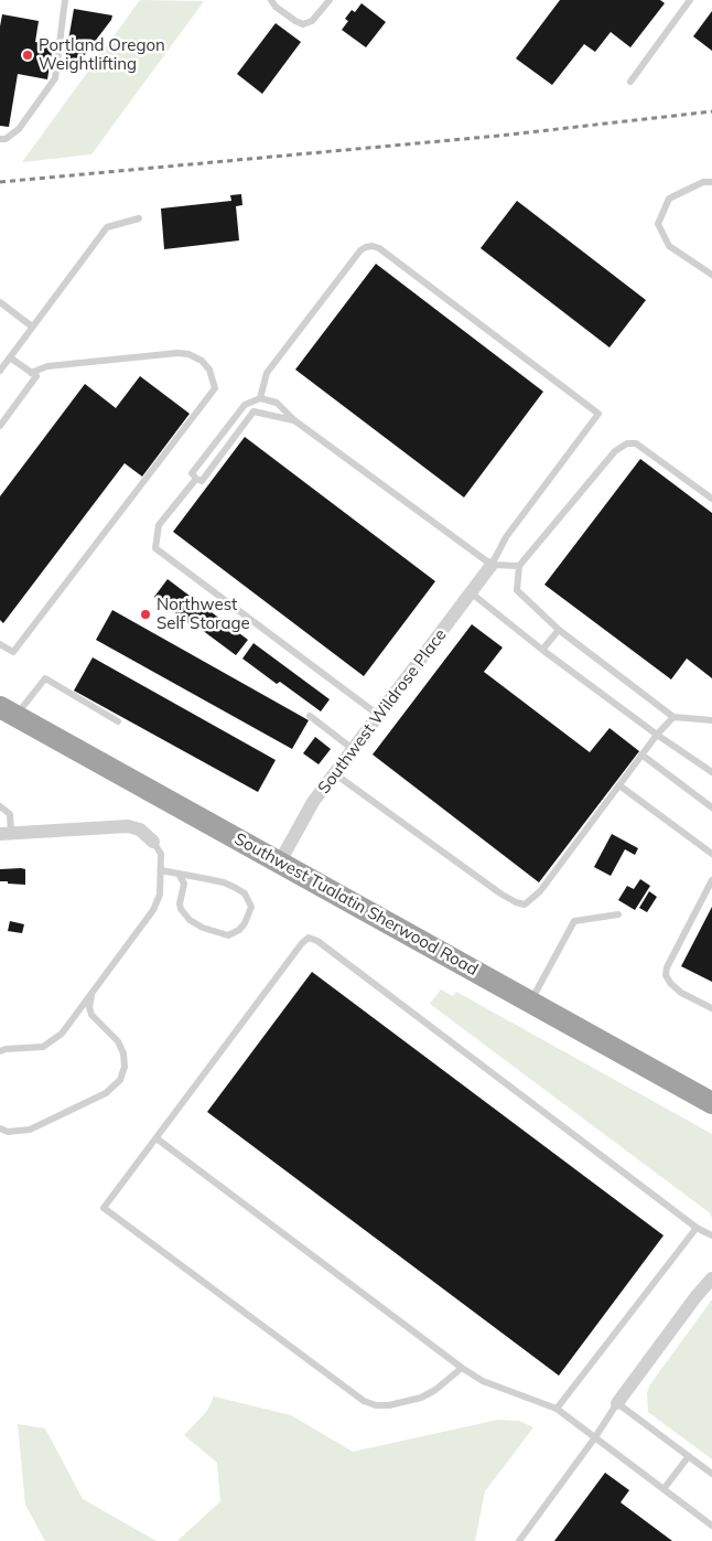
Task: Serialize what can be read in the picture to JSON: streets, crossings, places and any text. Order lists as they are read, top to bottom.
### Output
{
  "streets": {
    "highway": ["Southwest Tualatin Sherwood Road"],
    "street": ["Southwest Wildrose Place"]
  },
  "crossings": [
    ["Southwest Wildrose Place", "Southwest Tualatin Sherwood Road"]
  ],
  "places": ["Portland Oregon Weightlifting", "Northwest Self Storage"]
}
